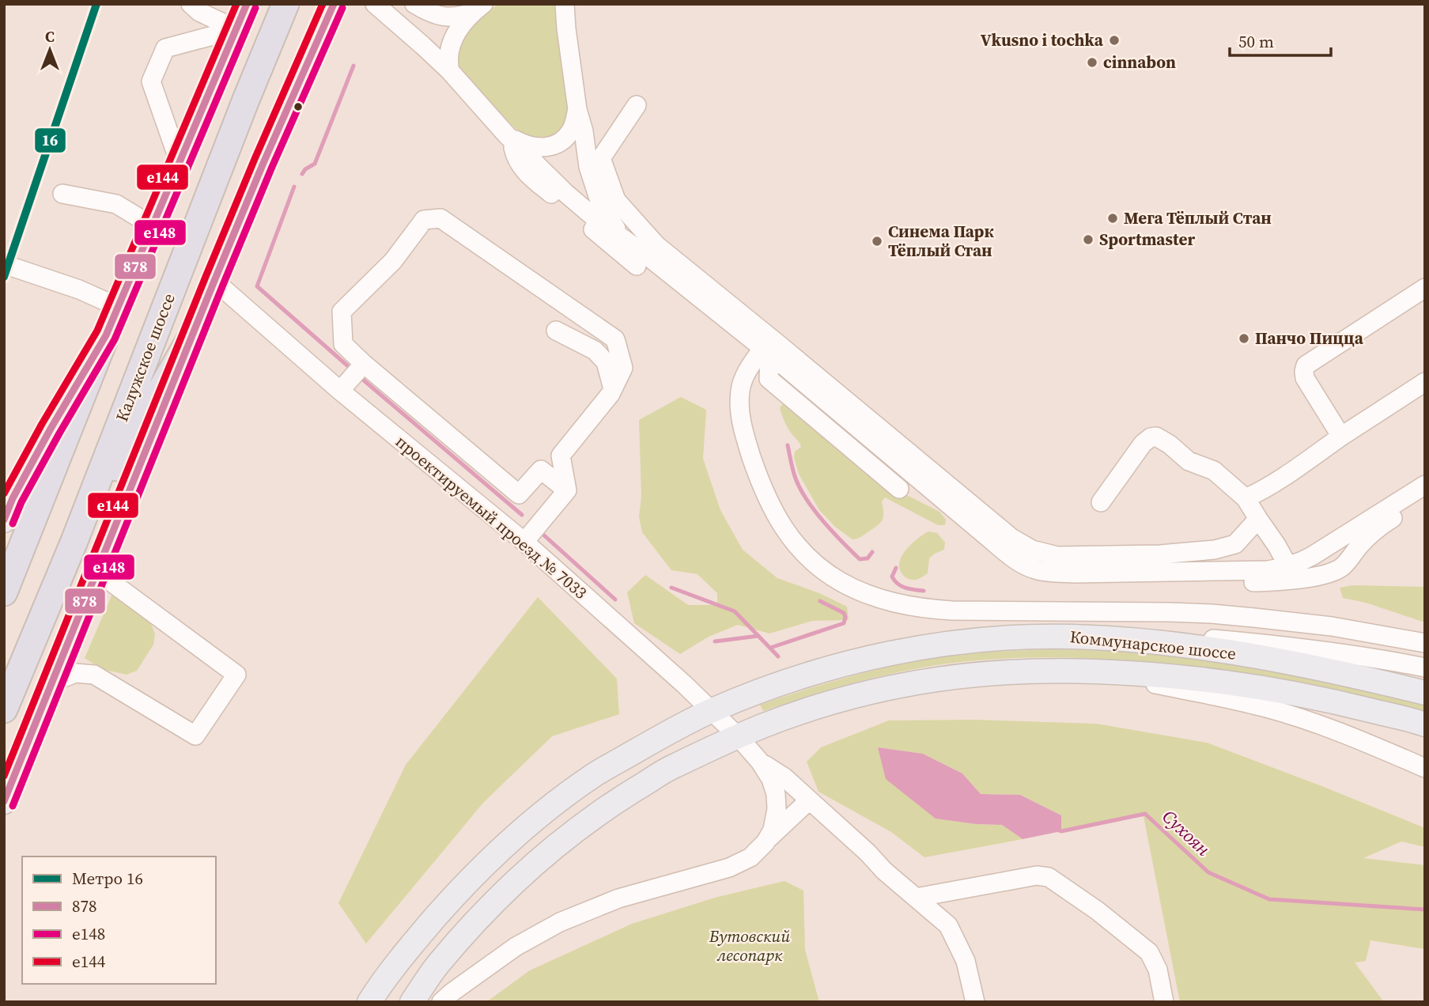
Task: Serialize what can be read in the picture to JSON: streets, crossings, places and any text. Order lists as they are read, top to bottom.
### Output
{
  "streets": {
    "highway": ["Калужское шоссе"],
    "main road": ["Коммунарское шоссе"],
    "street": ["проектируемый проезд № 7033"]
  },
  "crossings": [
    ["проектируемый проезд № 7033", "Коммунарское шоссе"]
  ],
  "water": ["Сухоян"],
  "parks": ["Бутовский лесопарк"],
  "places": [
    "Vkusno i tochka",
    "cinnabon",
    "Мега Тёплый Cтан",
    "Sportmaster",
    "Синема Парк Тёплый Стан",
    "Панчо Пицца"
  ],
  "lines": [
    "metro line 16",
    "transit line 878",
    "transit line е144",
    "transit line е148"
  ],
  "legend": [
    "Метро 16",
    "878",
    "е148",
    "е144"
  ],
  "scale_bar": "50 m",
  "north": "top"
}
